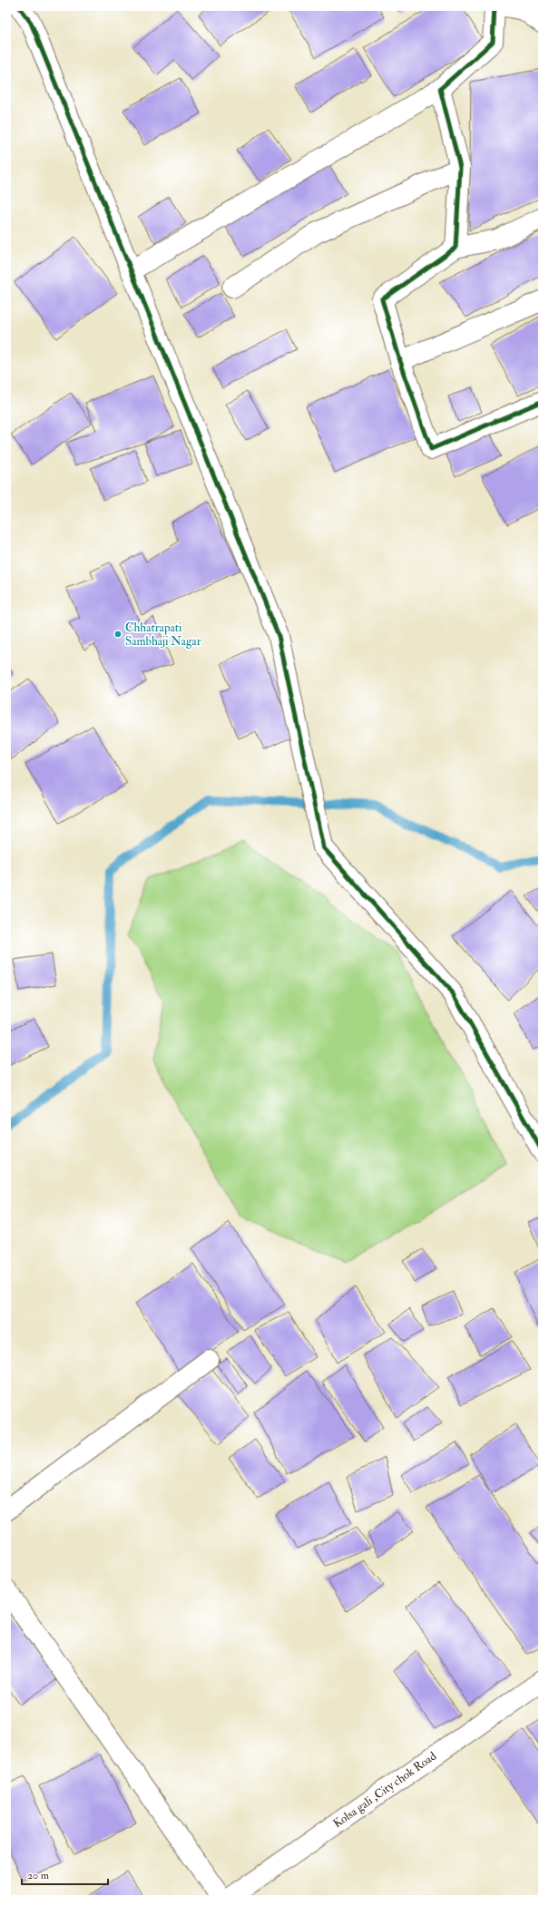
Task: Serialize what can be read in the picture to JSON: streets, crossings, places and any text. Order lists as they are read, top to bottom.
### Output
{
  "streets": {
    "street": ["Kolsa gali ,City chok Road"]
  },
  "places": ["Chhatrapati Sambhaji Nagar"],
  "scale_bar": "20 m"
}
